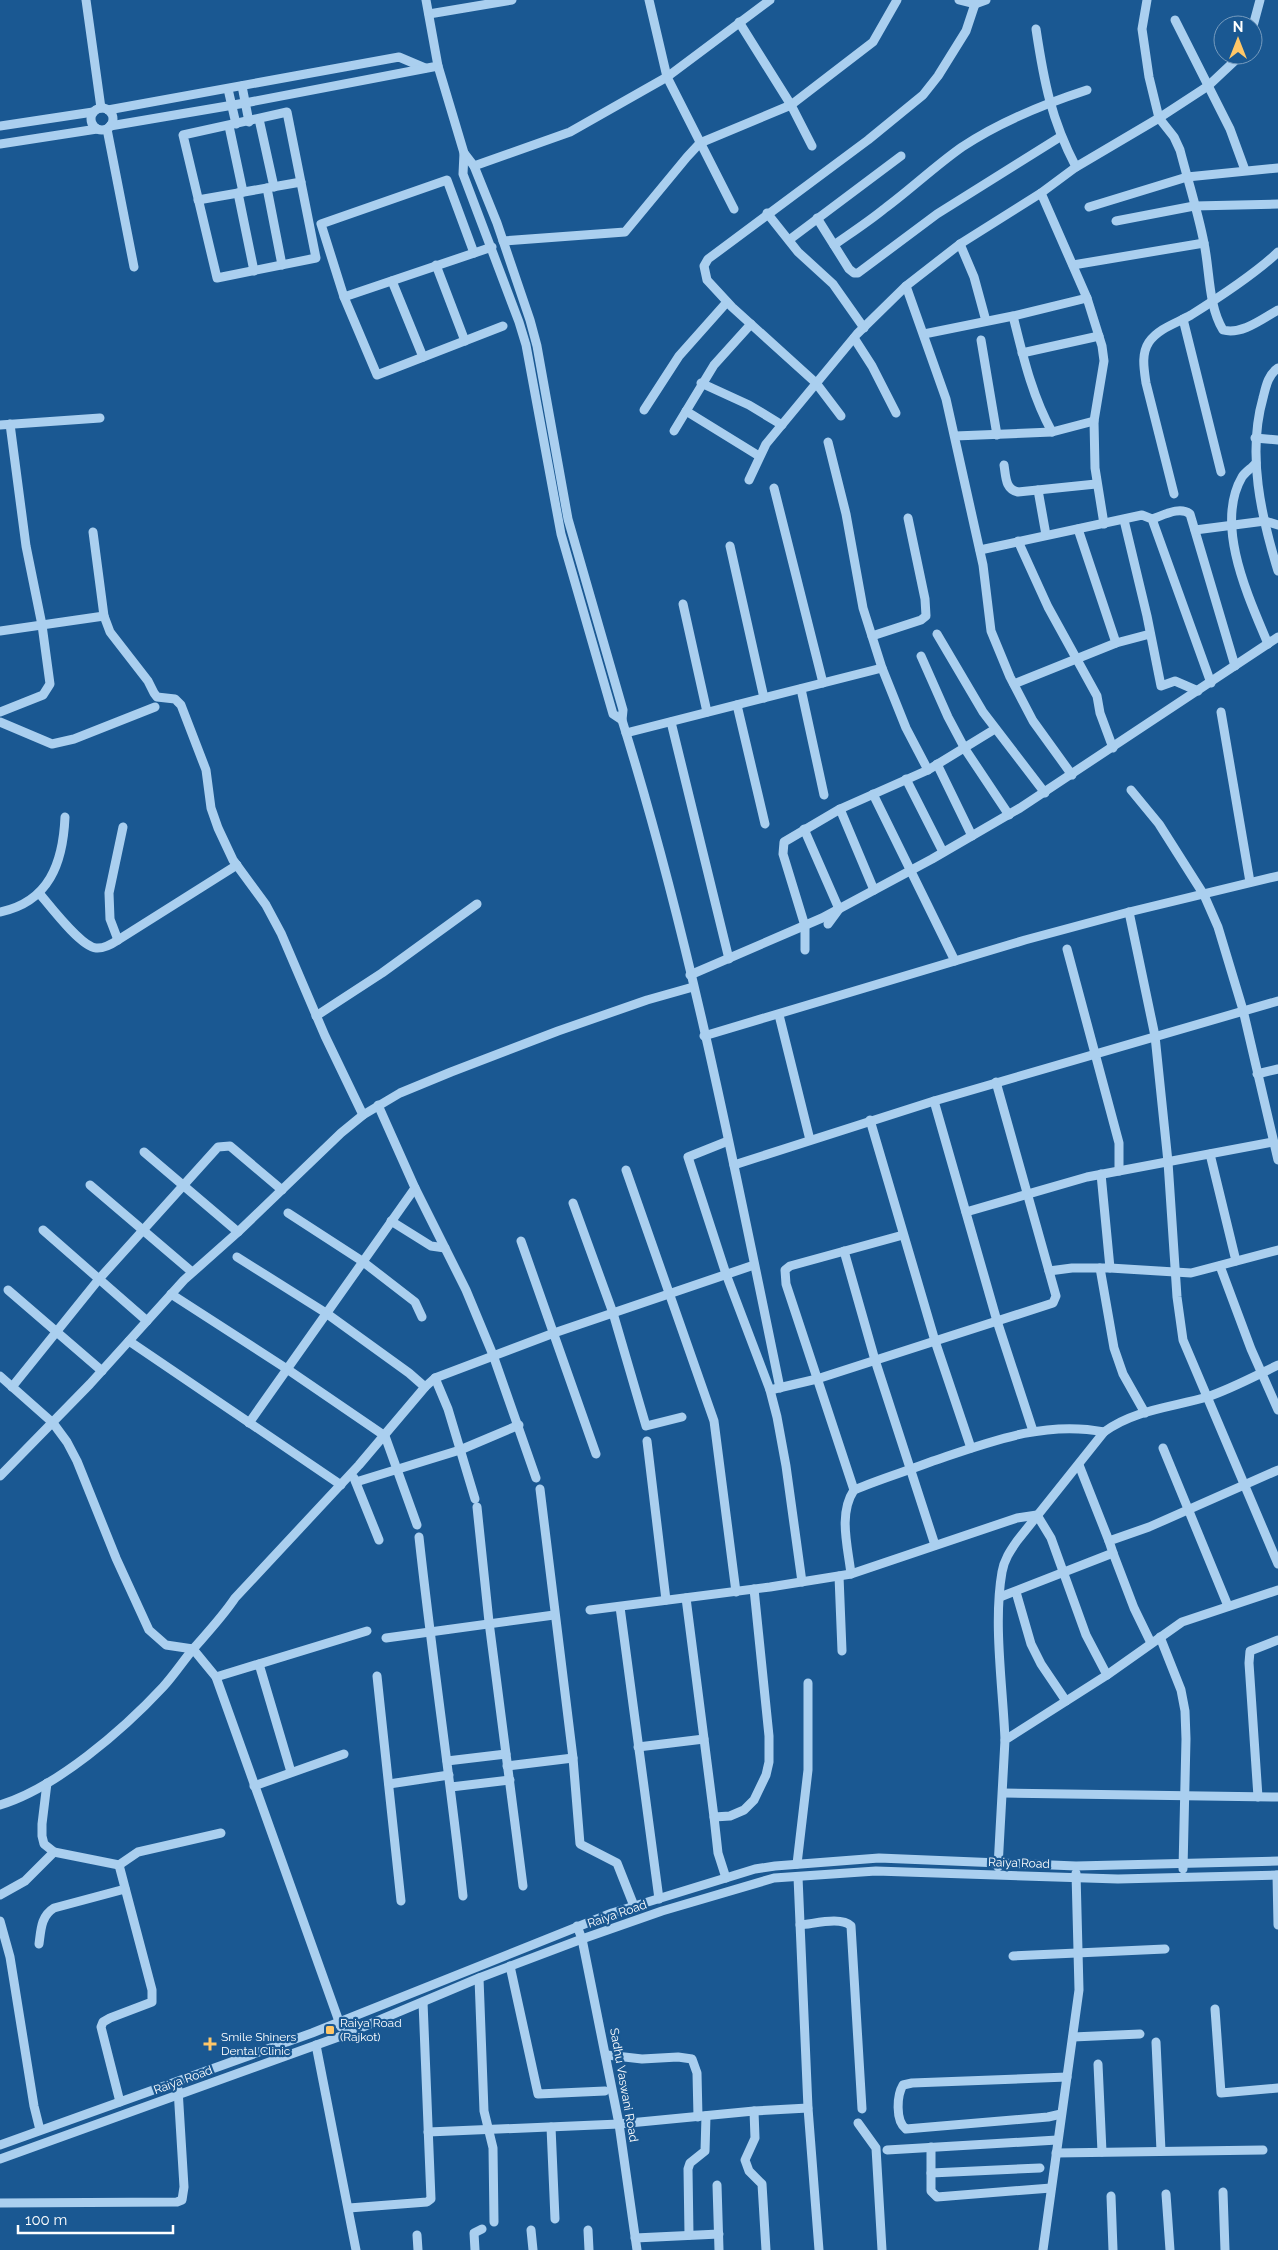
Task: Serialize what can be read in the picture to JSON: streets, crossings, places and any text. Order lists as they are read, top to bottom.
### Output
{
  "streets": {
    "street": ["Raiya Road", "Sadhu Vaswani Road"]
  },
  "crossings": [
    ["Raiya Road", "Sadhu Vaswani Road"]
  ],
  "places": {
    "transit": ["Raiya Road (Rajkot)"],
    "health": ["Smile Shiners Dental Clinic"]
  },
  "scale_bar": "100 m",
  "north": "top"
}
